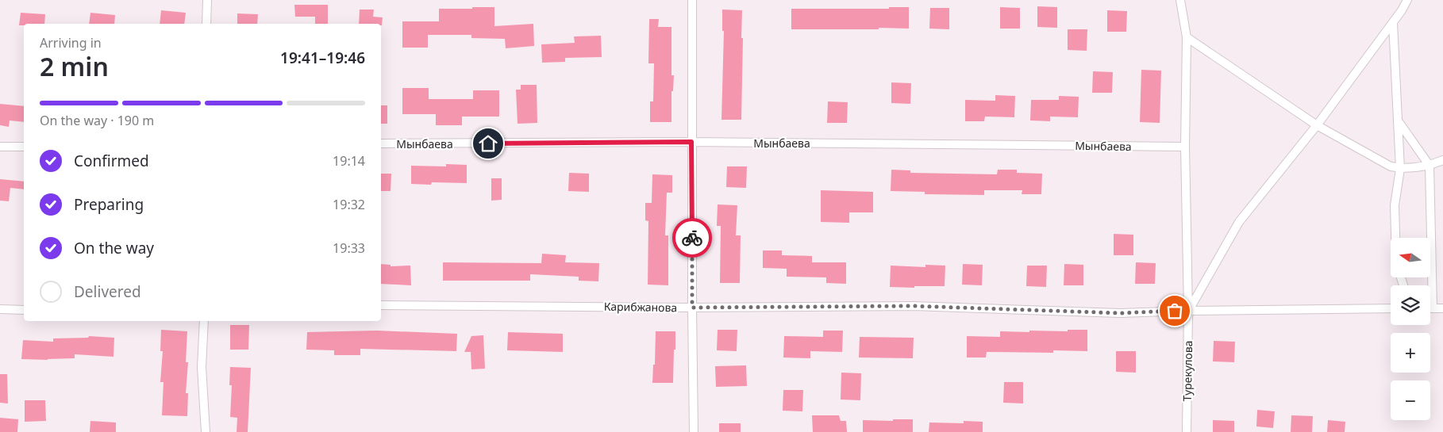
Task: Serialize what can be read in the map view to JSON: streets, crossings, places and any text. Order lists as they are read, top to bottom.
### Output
{
  "streets": {
    "street": ["Мынбаева", "Карибжанова", "Турекулова"]
  },
  "crossings": [
    ["Мынбаева", "Турекулова"],
    ["Карибжанова", "Турекулова"]
  ],
  "north": "left",
  "page": {
    "heading": ["2 min", "Arriving in", "19:41–19:46"],
    "bar": "On the way · 190 m",
    "list": [
      ["Confirmed", "19:14"],
      ["Preparing", "19:32"],
      ["On the way", "19:33"],
      "Delivered"
    ],
    "map_buttons": ["+", "−"]
  }
}
